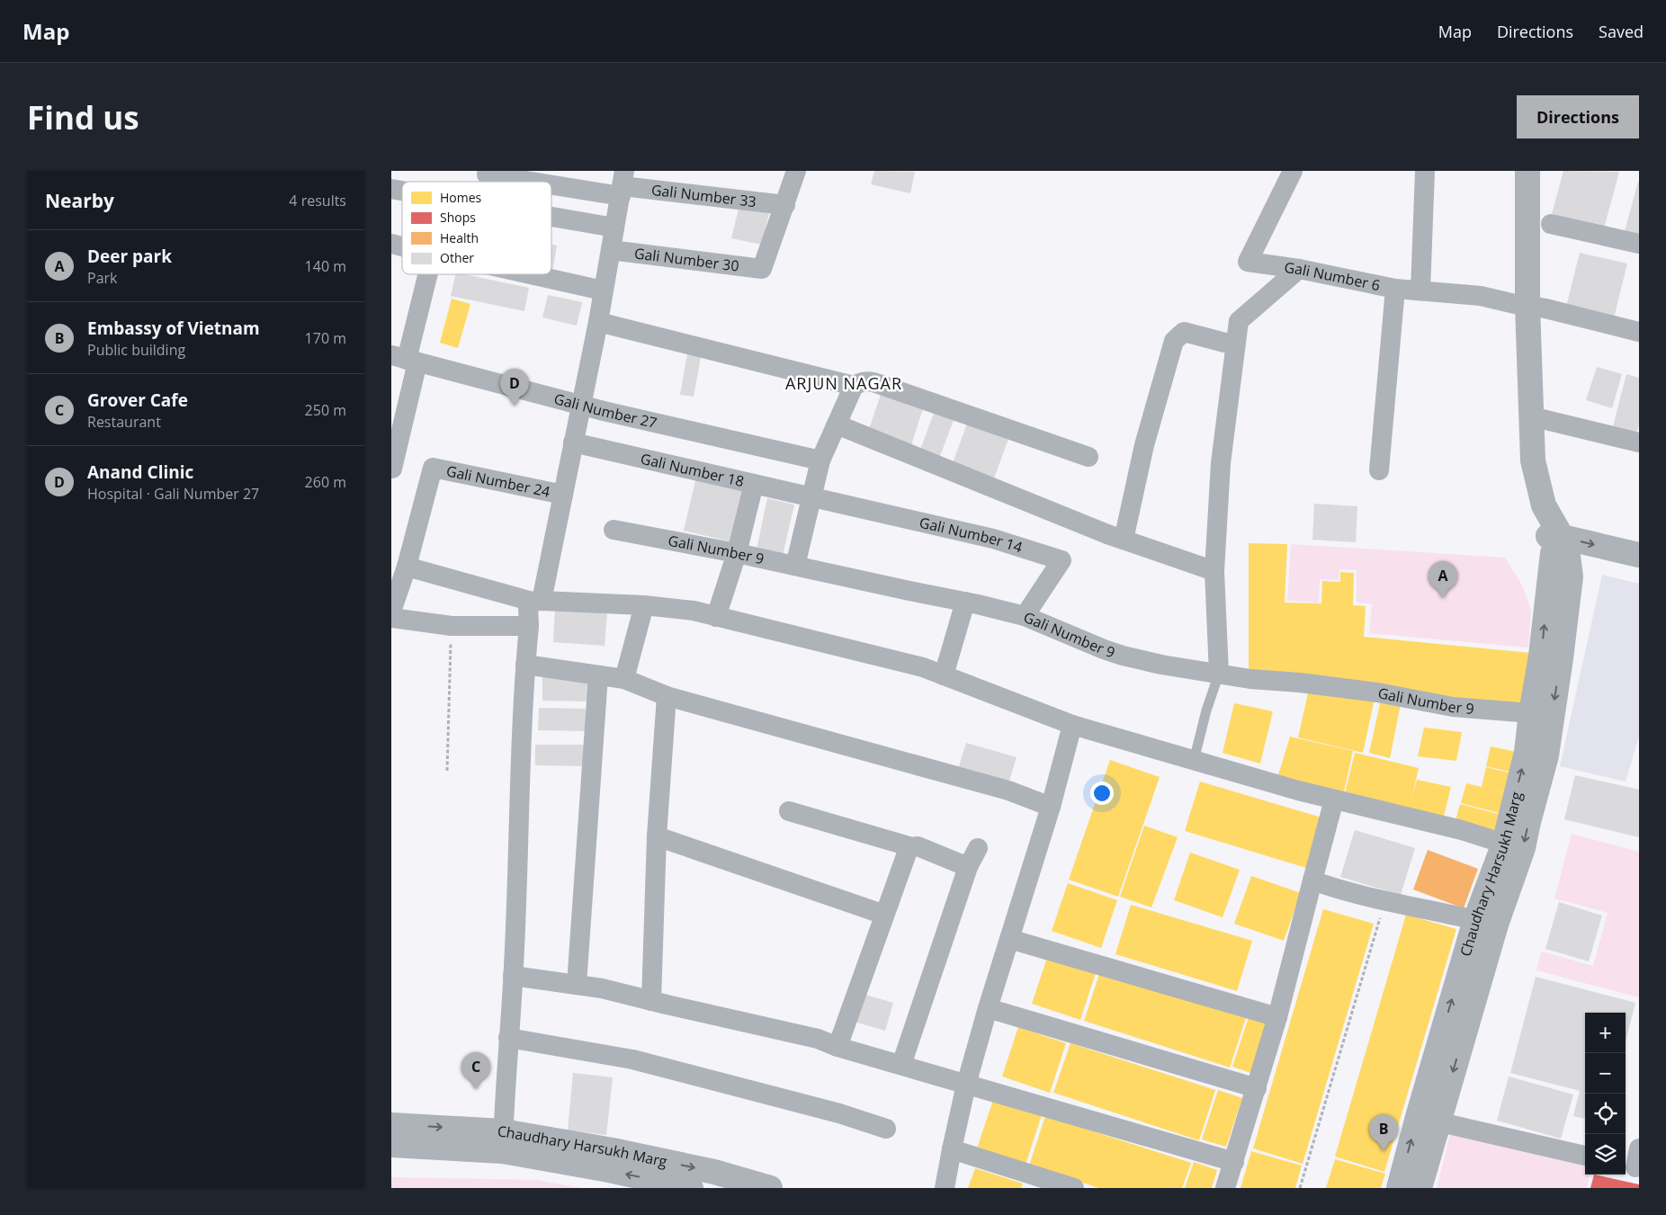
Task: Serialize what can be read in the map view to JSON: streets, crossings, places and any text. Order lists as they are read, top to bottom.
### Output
{
  "streets": {
    "street": [
      "Gali Number 33",
      "Gali Number 30",
      "Gali Number 6",
      "Gali Number 27",
      "Gali Number 18",
      "Gali Number 24",
      "Gali Number 14",
      "Gali Number 9",
      "Chaudhary Harsukh Marg"
    ]
  },
  "crossings": [
    ["Gali Number 33", "Gali Number 30"],
    ["Gali Number 18", "Gali Number 14"],
    ["Gali Number 14", "Gali Number 9"],
    ["Gali Number 9", "Chaudhary Harsukh Marg"]
  ],
  "districts": ["ARJUN NAGAR"],
  "legend": [
    "Homes",
    "Shops",
    "Health",
    "Other"
  ],
  "page": {
    "header": "Map",
    "nav": ["Map", "Directions", "Saved"],
    "buttons": "Directions",
    "title": "Find us",
    "heading": ["Nearby", "4 results"],
    "list": [
      {
        "mark": "A",
        "name": "Deer park",
        "note": "Park",
        "value": "140 m"
      },
      {
        "mark": "B",
        "name": "Embassy of Vietnam",
        "note": "Public building",
        "value": "170 m"
      },
      {
        "mark": "C",
        "name": "Grover Cafe",
        "note": "Restaurant",
        "value": "250 m"
      },
      {
        "mark": "D",
        "name": "Anand Clinic",
        "note": "Hospital · Gali Number 27",
        "value": "260 m"
      }
    ],
    "pins": [
      "D",
      "A",
      "C",
      "B"
    ],
    "map_buttons": ["+", "−"]
  }
}
